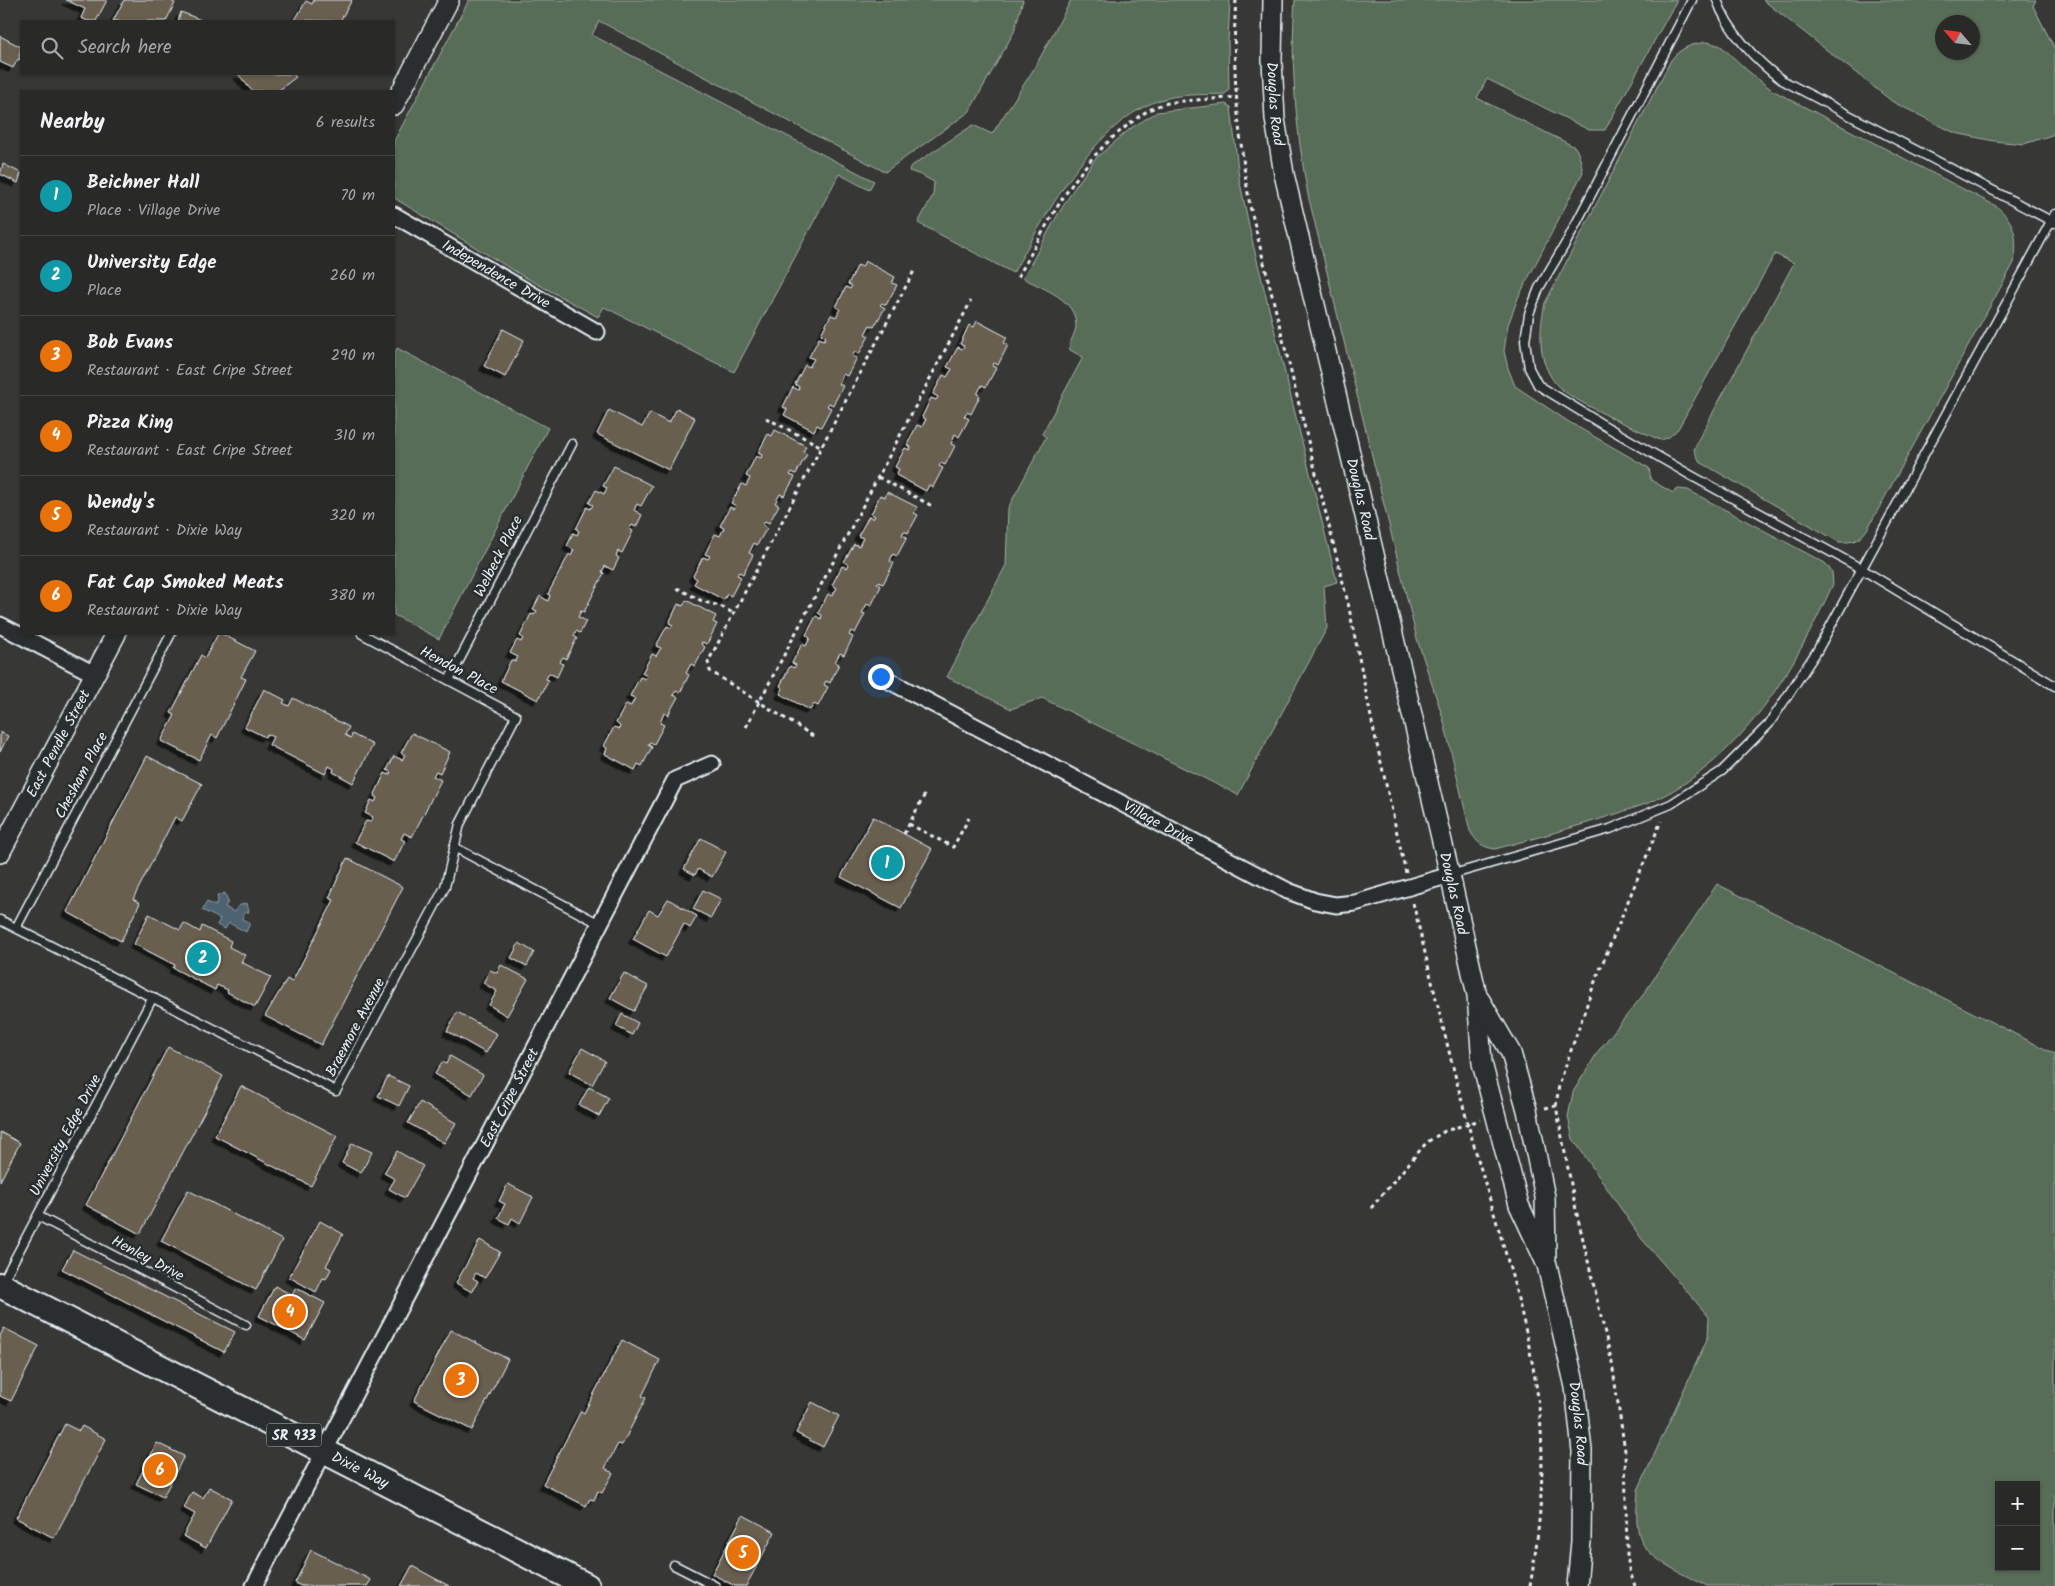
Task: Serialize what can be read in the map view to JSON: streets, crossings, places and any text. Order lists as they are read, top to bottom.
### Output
{
  "streets": {
    "main road": ["SR 933", "Dixie Way"],
    "street": [
      "Douglas Road",
      "Independence Drive",
      "East Pendle Street",
      "Village Drive",
      "East Cripe Street"
    ],
    "lane": [
      "Welbeck Place",
      "Hendon Place",
      "Chesham Place",
      "Braemore Avenue",
      "University Edge Drive",
      "Henley Drive"
    ]
  },
  "crossings": [
    ["Douglas Road", "Village Drive"],
    ["Welbeck Place", "Hendon Place"],
    ["Hendon Place", "Braemore Avenue"],
    ["Chesham Place", "Braemore Avenue"],
    ["Braemore Avenue", "University Edge Drive"],
    ["East Cripe Street", "Dixie Way"],
    ["University Edge Drive", "Henley Drive"],
    ["University Edge Drive", "Dixie Way"]
  ],
  "north": "top left",
  "page": {
    "search": "Search here",
    "heading": ["Nearby", "6 results"],
    "list": [
      {
        "mark": "1",
        "name": "Beichner Hall",
        "note": "Place · Village Drive",
        "value": "70 m"
      },
      {
        "mark": "2",
        "name": "University Edge",
        "note": "Place",
        "value": "260 m"
      },
      {
        "mark": "3",
        "name": "Bob Evans",
        "note": "Restaurant · East Cripe Street",
        "value": "290 m"
      },
      {
        "mark": "4",
        "name": "Pizza King",
        "note": "Restaurant · East Cripe Street",
        "value": "310 m"
      },
      {
        "mark": "5",
        "name": "Wendy's",
        "note": "Restaurant · Dixie Way",
        "value": "320 m"
      },
      {
        "mark": "6",
        "name": "Fat Cap Smoked Meats",
        "note": "Restaurant · Dixie Way",
        "value": "380 m"
      }
    ],
    "pins": [
      "1",
      "2",
      "4",
      "3",
      "6",
      "5"
    ],
    "map_buttons": ["+", "−"]
  }
}
